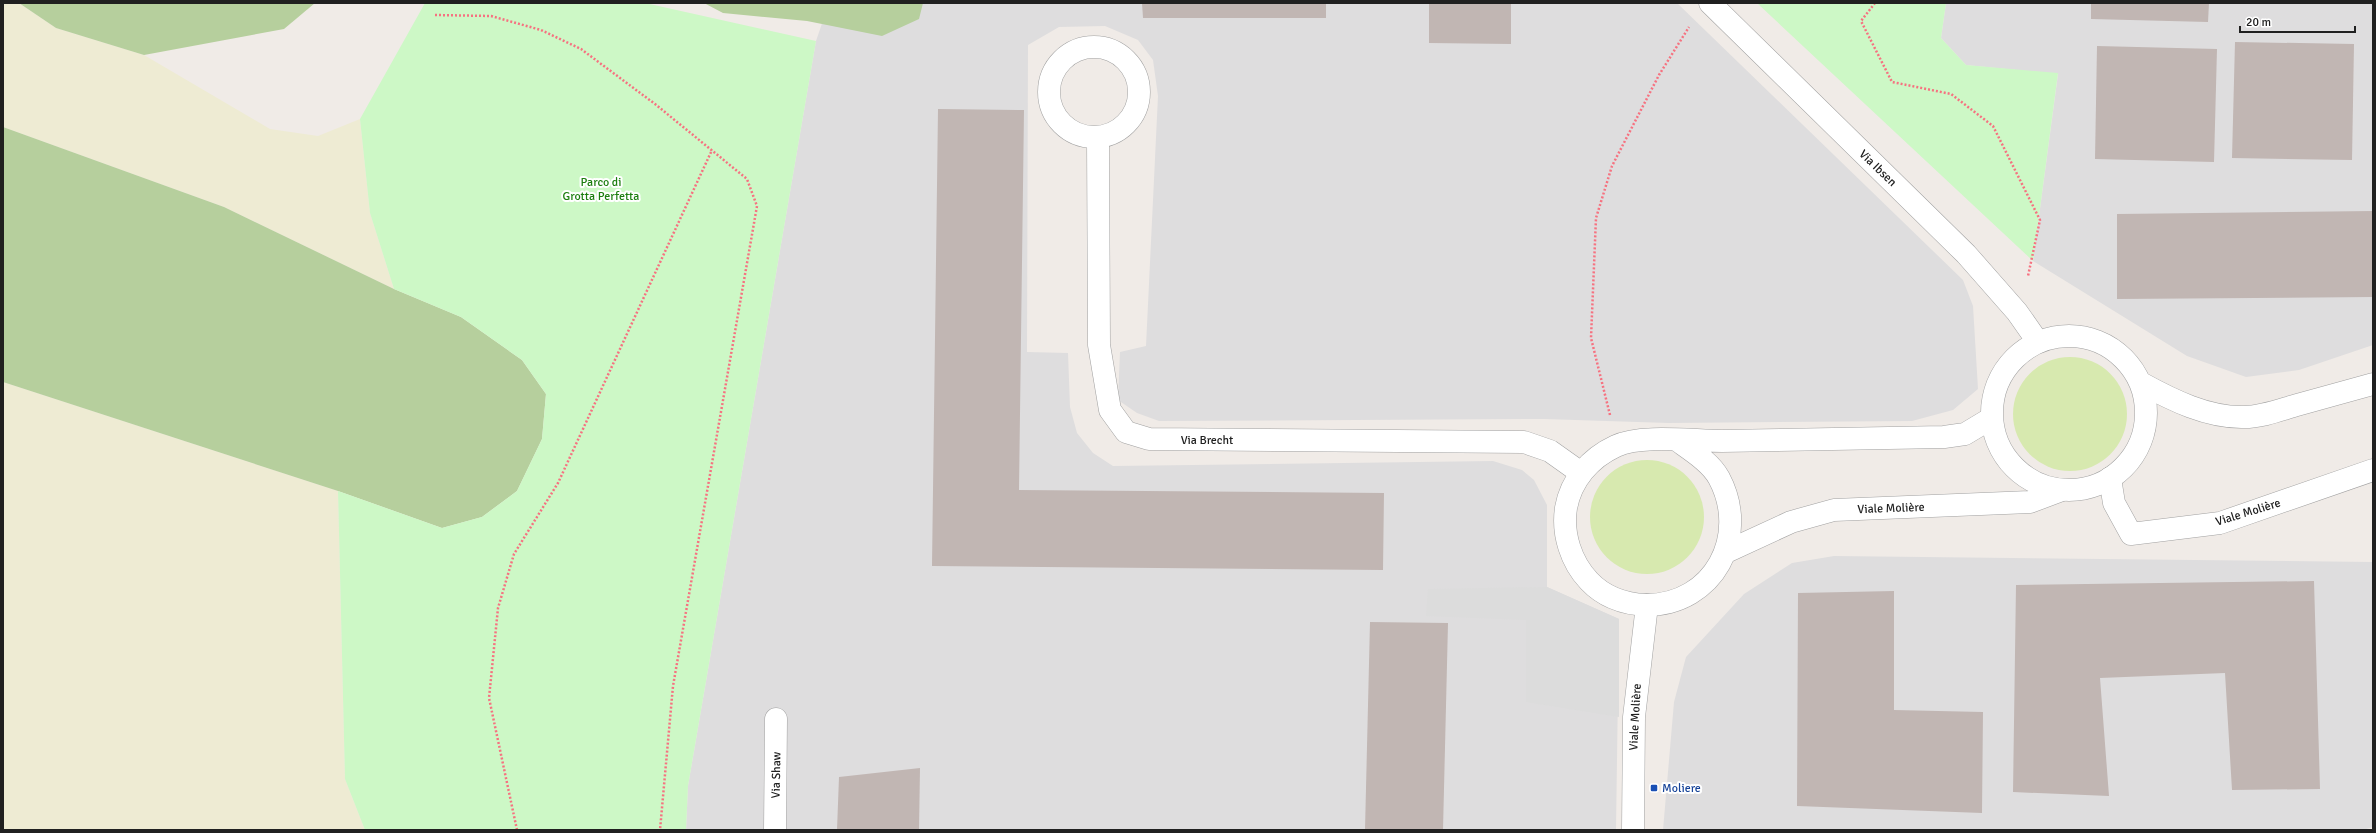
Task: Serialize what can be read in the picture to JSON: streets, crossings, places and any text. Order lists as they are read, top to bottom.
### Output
{
  "streets": {
    "street": [
      "Via Ibsen",
      "Via Brecht",
      "Viale Molière",
      "Via Shaw"
    ]
  },
  "parks": ["Parco di Grotta Perfetta"],
  "places": {
    "transit": ["Moliere"]
  },
  "scale_bar": "20 m"
}
